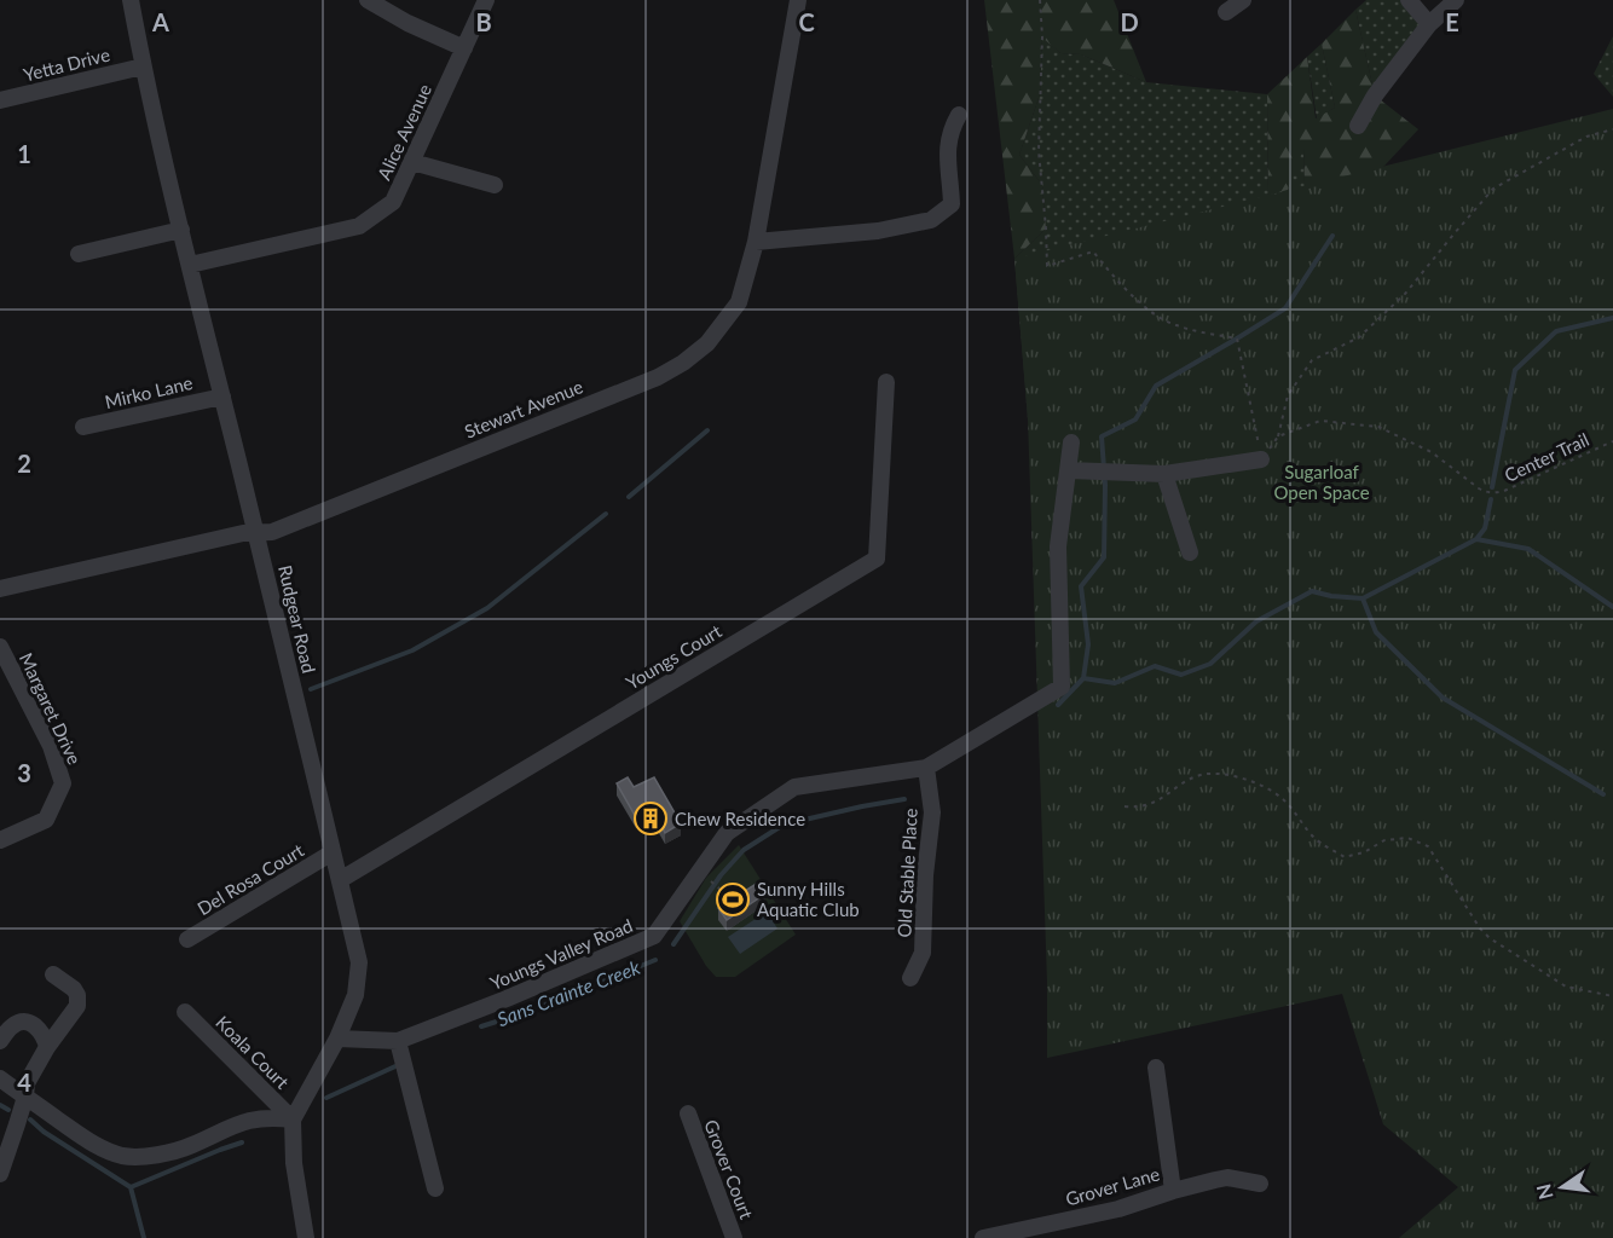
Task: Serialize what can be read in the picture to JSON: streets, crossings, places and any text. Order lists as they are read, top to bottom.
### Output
{
  "streets": {
    "street": [
      "Yetta Drive",
      "Alice Avenue",
      "Mirko Lane",
      "Stewart Avenue",
      "Rudgear Road",
      "Youngs Court",
      "Margaret Drive",
      "Old Stable Place",
      "Del Rosa Court",
      "Youngs Valley Road",
      "Koala Court",
      "Grover Court",
      "Grover Lane"
    ],
    "path": ["Center Trail"]
  },
  "crossings": [
    ["Yetta Drive", "Rudgear Road"],
    ["Alice Avenue", "Rudgear Road"],
    ["Mirko Lane", "Rudgear Road"],
    ["Stewart Avenue", "Rudgear Road"],
    ["Rudgear Road", "Youngs Court"],
    ["Rudgear Road", "Del Rosa Court"],
    ["Rudgear Road", "Youngs Valley Road"],
    ["Rudgear Road", "Koala Court"],
    ["Old Stable Place", "Youngs Valley Road"]
  ],
  "water": ["Sans Crainte Creek"],
  "parks": ["Sugarloaf Open Space"],
  "places": {
    "building": ["Chew Residence"],
    "sports": ["Sunny Hills Aquatic Club"]
  },
  "north": "left",
  "grid": {
    "columns": [
      "A",
      "B",
      "C",
      "D",
      "E"
    ],
    "rows": [
      "1",
      "2",
      "3",
      "4"
    ]
  }
}
